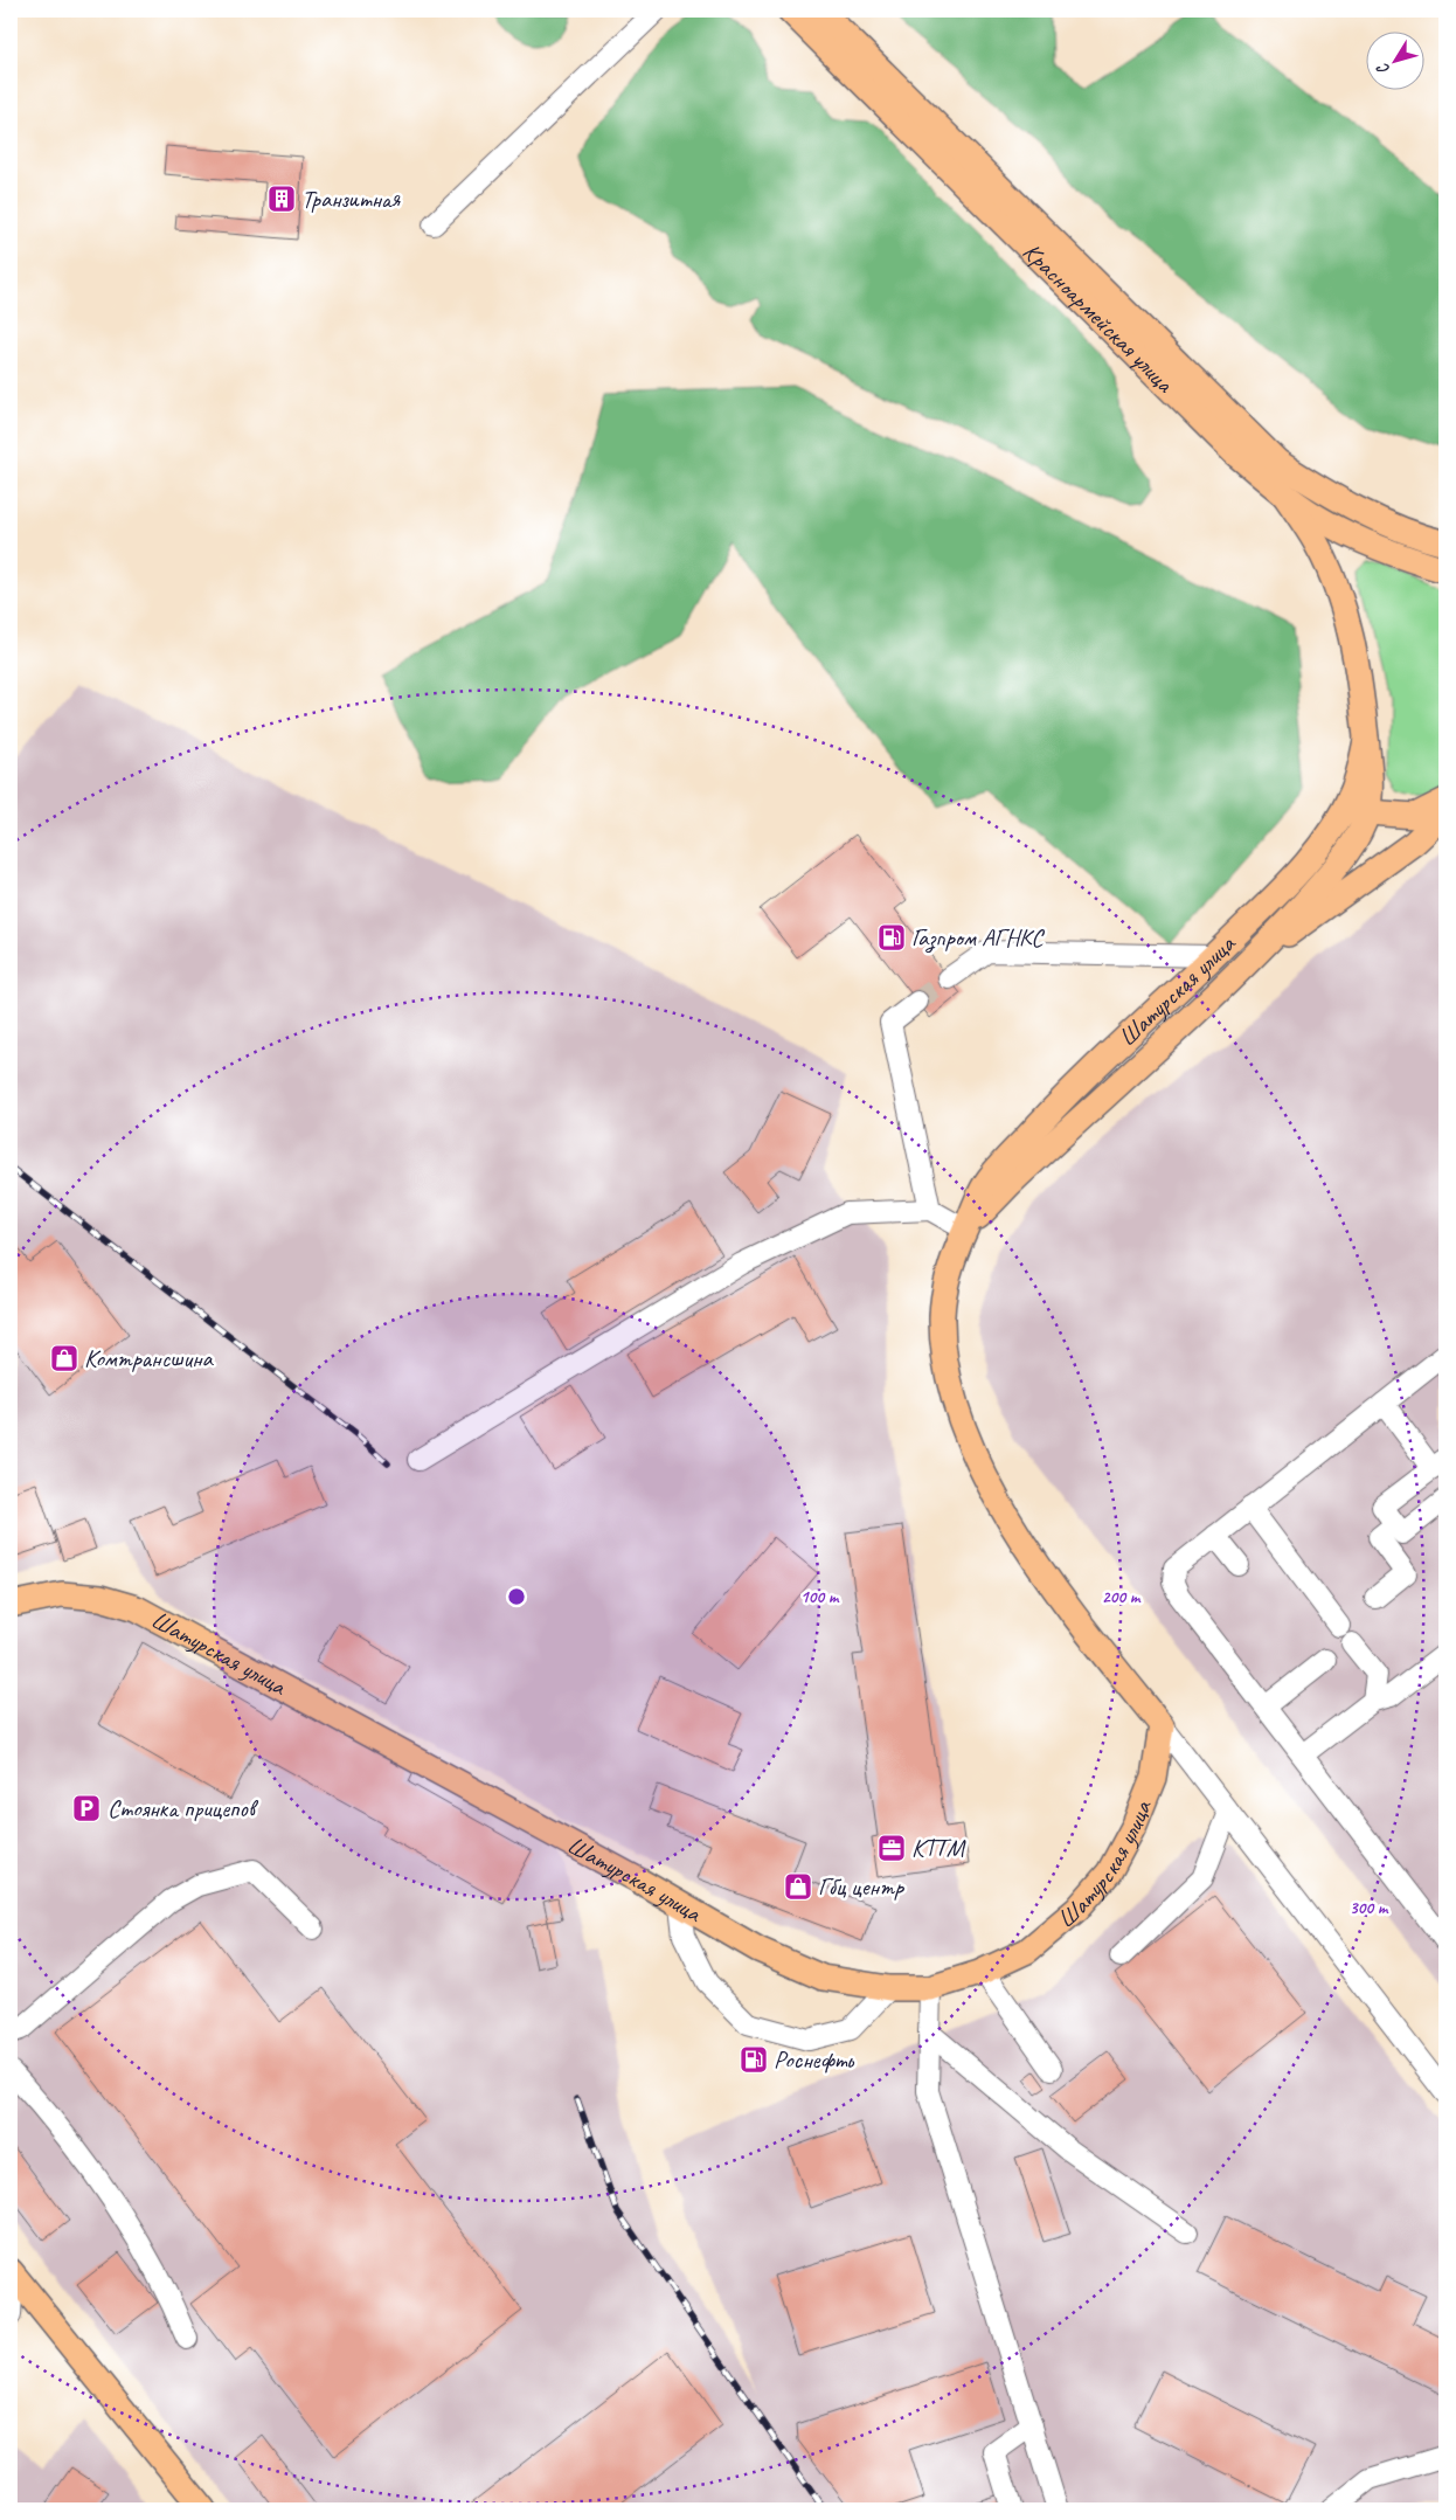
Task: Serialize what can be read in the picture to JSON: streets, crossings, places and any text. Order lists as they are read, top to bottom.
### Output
{
  "streets": {
    "main road": ["Красноармейская улица", "Шатурская улица"]
  },
  "places": {
    "building": ["Транзитная"],
    "fuel station": ["Газпром АГНКС", "Роснефть"],
    "shop": ["Комтрансшина", "Гбц центр"],
    "parking": ["Стоянка прицепов"],
    "office": ["КТТМ"]
  },
  "north": "bottom left",
  "rings": ["100 m", "200 m", "300 m"]
}
